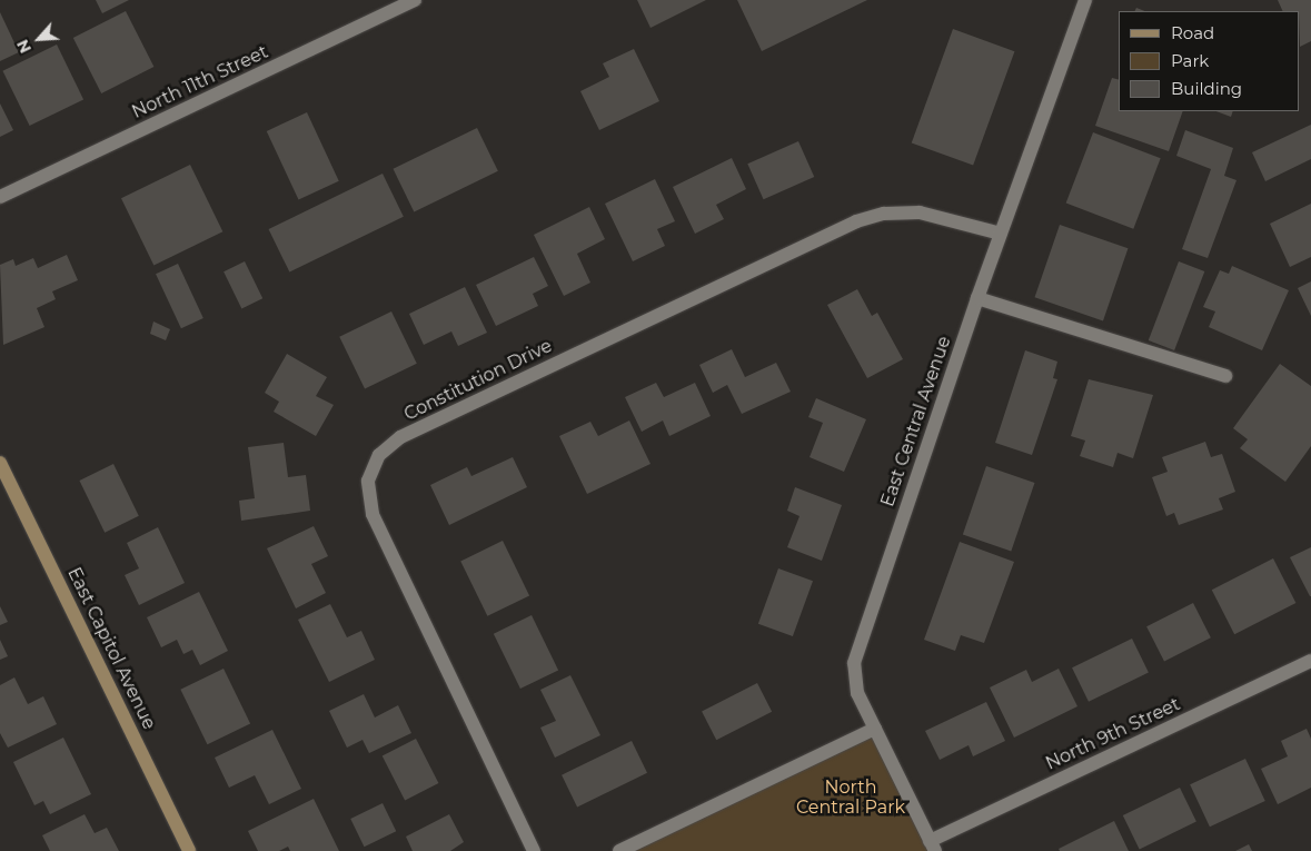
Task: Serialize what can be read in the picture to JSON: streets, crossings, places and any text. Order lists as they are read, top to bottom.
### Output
{
  "streets": {
    "street": [
      "North 11th Street",
      "Constitution Drive",
      "East Central Avenue",
      "East Capitol Avenue",
      "North 9th Street"
    ]
  },
  "crossings": [
    ["Constitution Drive", "East Central Avenue"],
    ["East Central Avenue", "North 9th Street"]
  ],
  "parks": ["North Central Park"],
  "legend": ["Road", "Park", "Building"],
  "north": "bottom left"
}
